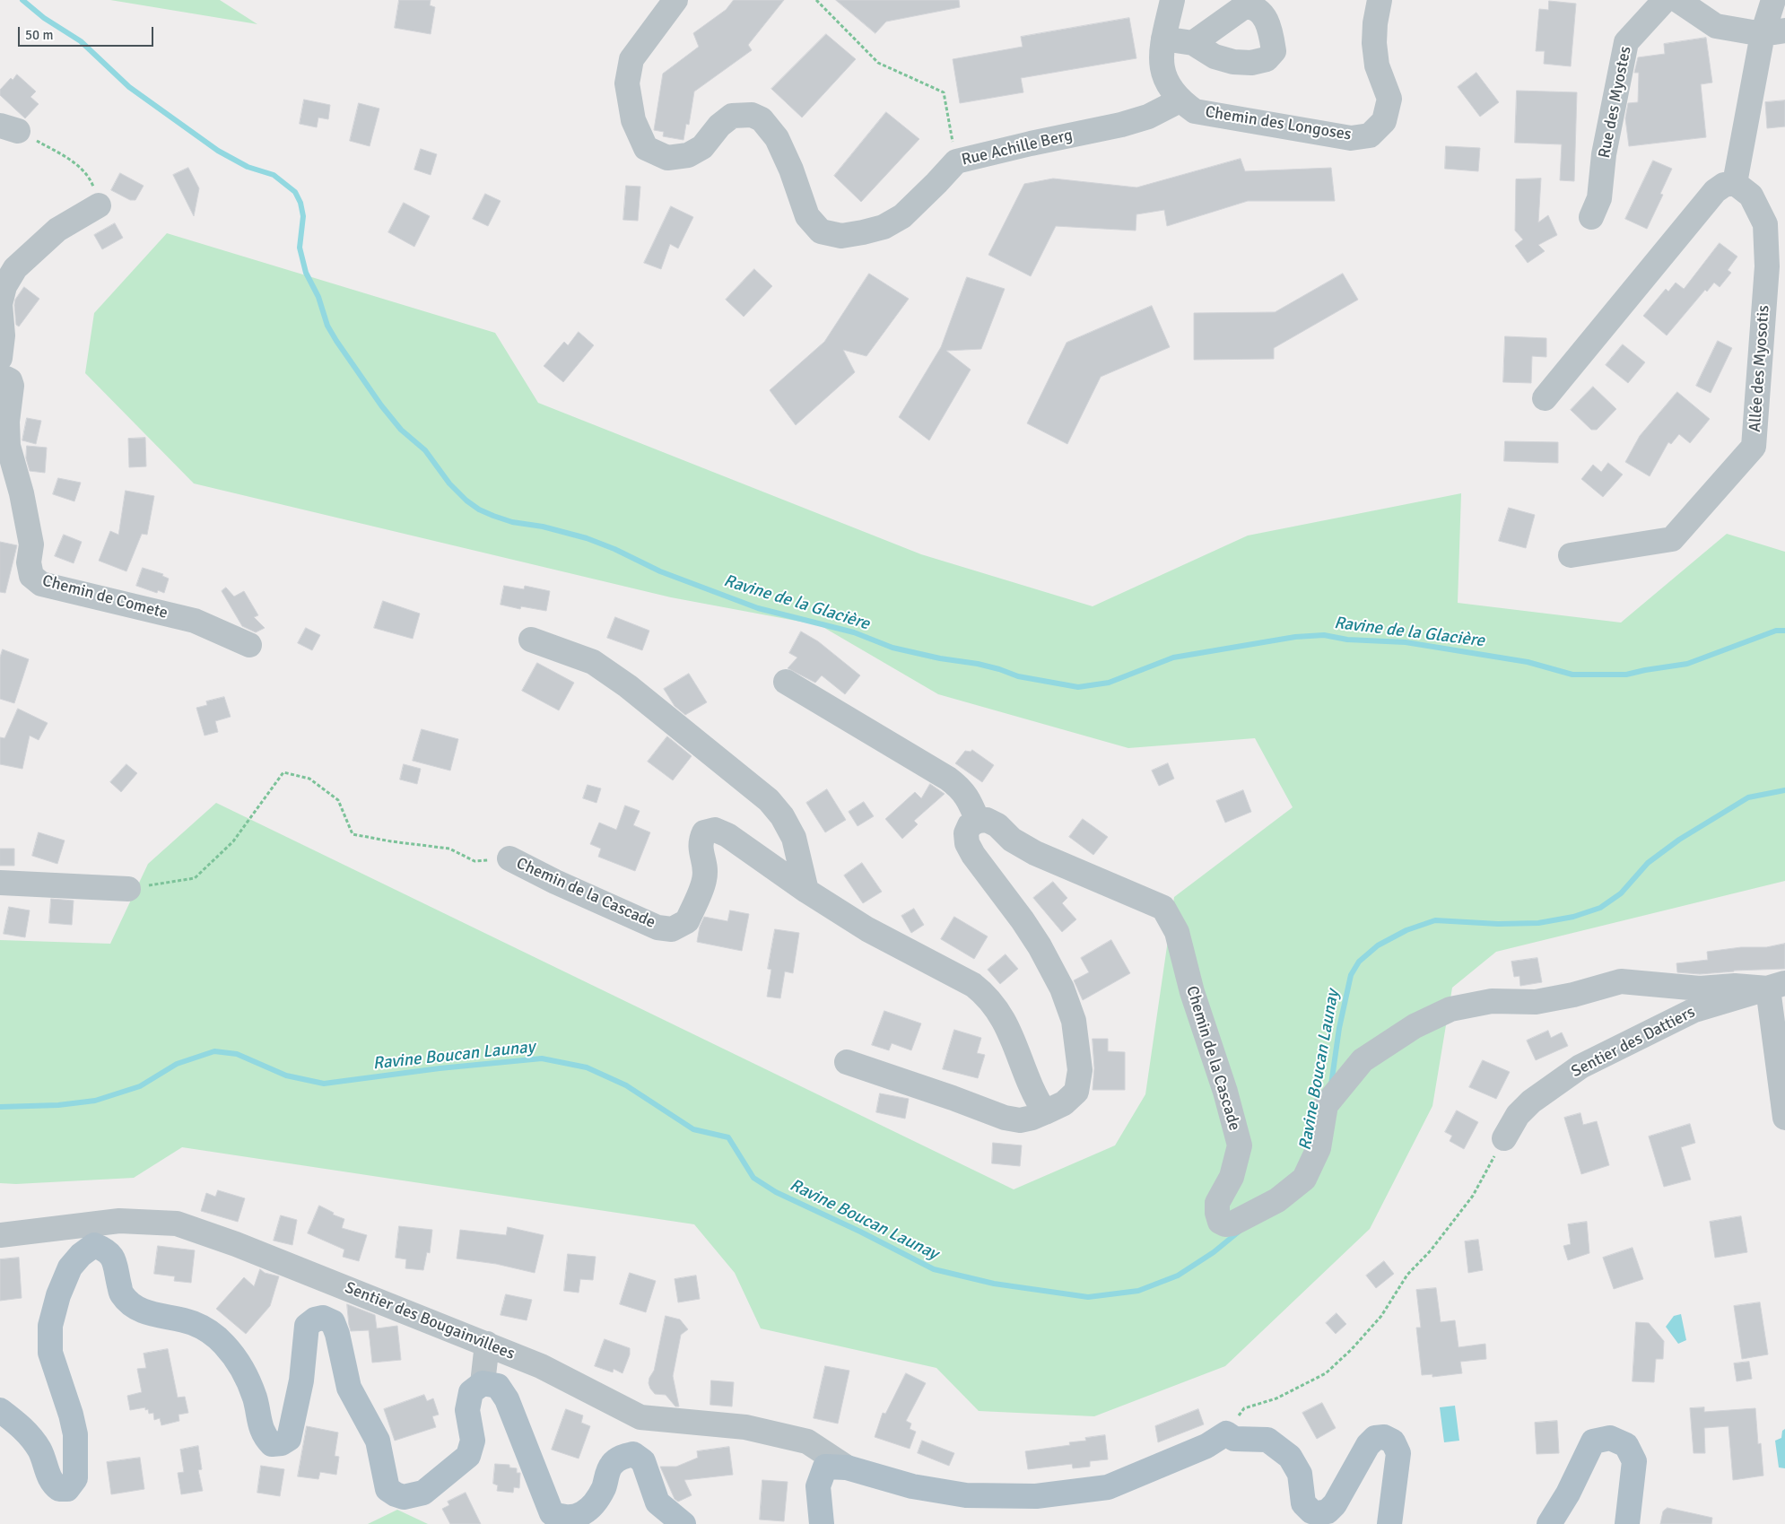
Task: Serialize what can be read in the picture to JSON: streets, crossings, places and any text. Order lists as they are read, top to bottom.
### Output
{
  "streets": {
    "street": [
      "Rue des Myostes",
      "Chemin des Longoses",
      "Rue Achille Berg",
      "Allée des Myosotis",
      "Chemin de Comete",
      "Chemin de la Cascade",
      "Sentier des Dattiers",
      "Sentier des Bougainvillees"
    ]
  },
  "crossings": [
    ["Chemin des Longoses", "Rue Achille Berg"],
    ["Chemin de la Cascade", "Sentier des Dattiers"]
  ],
  "water": ["Ravine de la Glacière", "Ravine Boucan Launay"],
  "scale_bar": "50 m"
}
